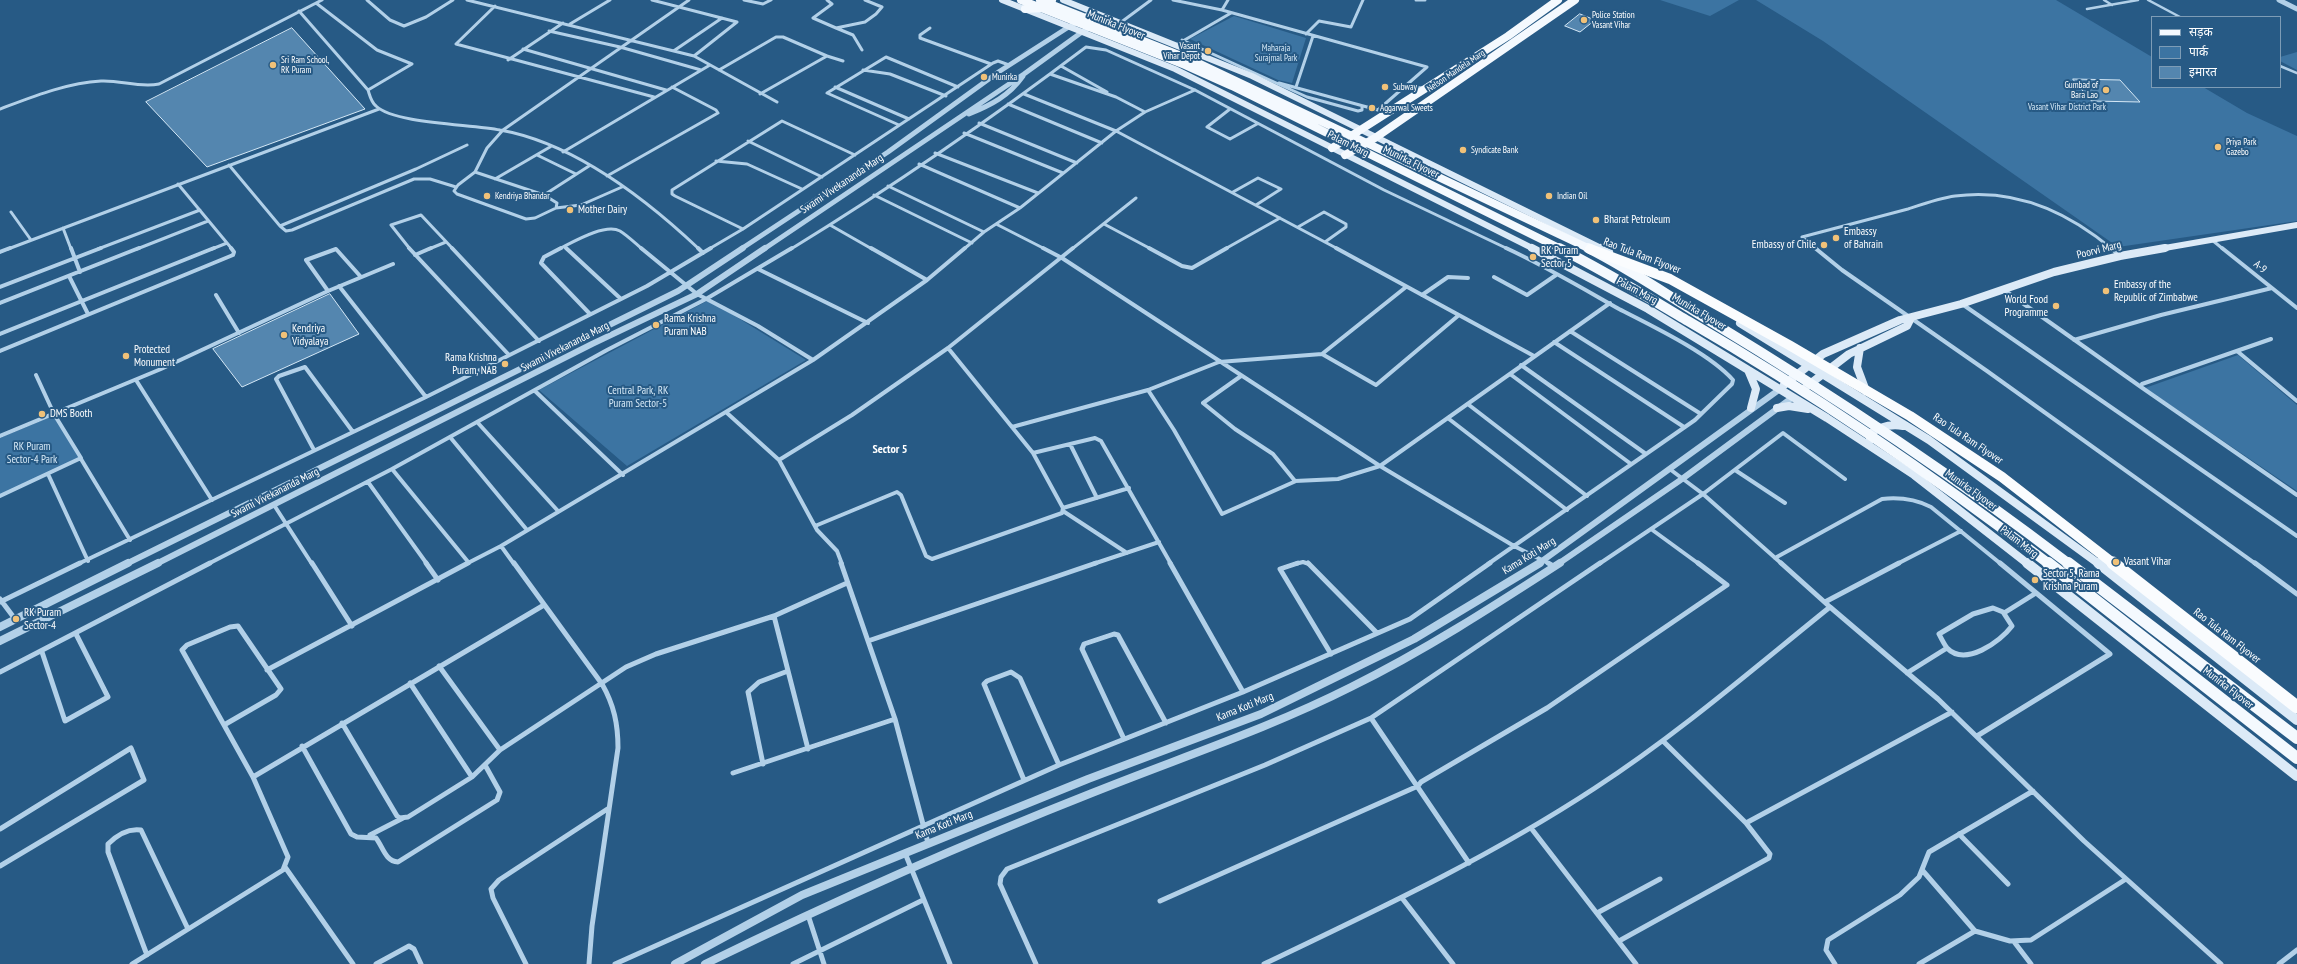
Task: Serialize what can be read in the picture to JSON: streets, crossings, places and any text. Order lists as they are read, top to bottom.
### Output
{
  "streets": {
    "highway": ["Rao Tula Ram Flyover"],
    "main road": [
      "Munirka Flyover",
      "Nelson Mandela Marg",
      "Palam Marg",
      "Poorvi Marg"
    ],
    "street": ["Swami Vivekananda Marg", "A-9", "Kama Koti Marg"]
  },
  "crossings": [
    ["Munirka Flyover", "Rao Tula Ram Flyover"],
    ["Nelson Mandela Marg", "Palam Marg"],
    ["Palam Marg", "Swami Vivekananda Marg"],
    ["Palam Marg", "Poorvi Marg"],
    ["Palam Marg", "Kama Koti Marg"],
    ["Poorvi Marg", "A-9"],
    ["Poorvi Marg", "Kama Koti Marg"]
  ],
  "districts": ["Sector 5"],
  "parks": [
    "Maharaja Surajmal Park",
    "Vasant Vihar District Park",
    "Central Park, RK Puram Sector-5",
    "RK Puram Sector-4 Park"
  ],
  "places": [
    "Police Station Vasant Vihar",
    "Vasant Vihar Depot",
    "Sri Ram School, RK Puram",
    "Munirka",
    "Subway",
    "Gumbad of Bara Lao",
    "Aggarwal Sweets",
    "Priya Park Gazebo",
    "Syndicate Bank",
    "Kendriya Bhandar",
    "Indian Oil",
    "Mother Dairy",
    "Bharat Petroleum",
    "Embassy of Bahrain",
    "Embassy of Chile",
    "RK Puram Sector 5",
    "Embassy of the Republic of Zimbabwe",
    "World Food Programme",
    "Rama Krishna Puram NAB",
    "Kendriya Vidyalaya",
    "Protected Monument",
    "Rama Krishna Puram, NAB",
    "DMS Booth",
    "Vasant Vihar",
    "Sector 5, Rama Krishna Puram",
    "RK Puram Sector-4"
  ],
  "legend": ["सड़क", "पार्क", "इमारत"]
}
